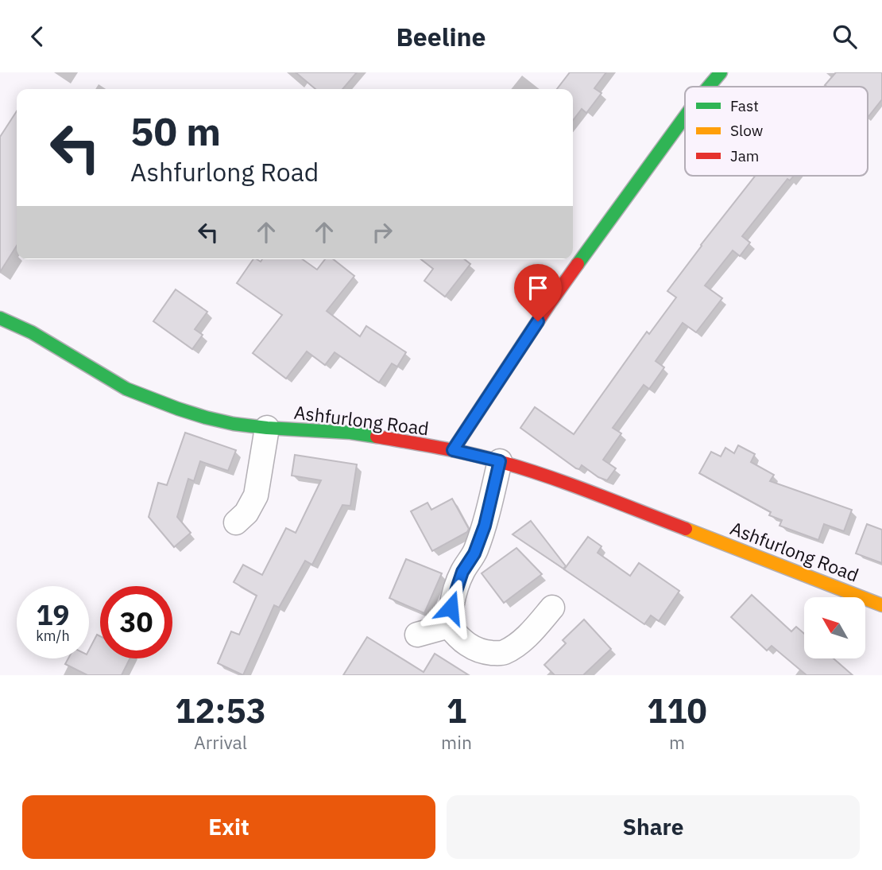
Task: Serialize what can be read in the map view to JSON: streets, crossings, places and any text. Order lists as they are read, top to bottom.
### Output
{
  "streets": {
    "street": ["Ashfurlong Road"]
  },
  "legend": ["Fast", "Slow", "Jam"],
  "north": "top left",
  "page": {
    "header": "Beeline",
    "turn": ["50 m", "Ashfurlong Road"],
    "speed": "19 km/h",
    "limit": "30",
    "eta": [
      "12:53",
      "Arrival",
      "1",
      "min",
      "110",
      "m"
    ],
    "buttons": ["Exit", "Share"]
  }
}
